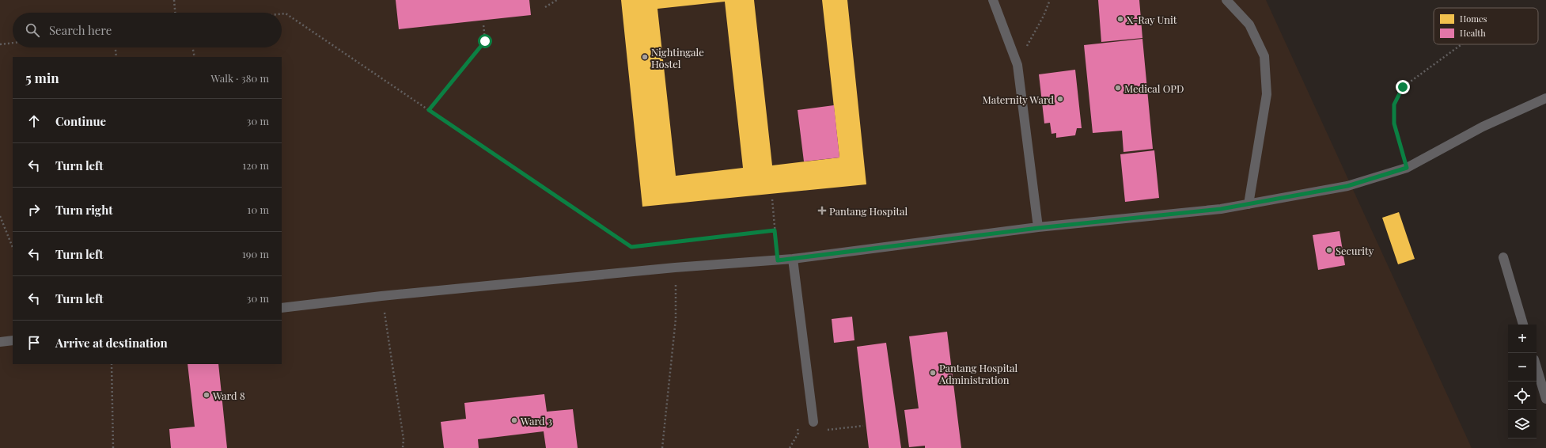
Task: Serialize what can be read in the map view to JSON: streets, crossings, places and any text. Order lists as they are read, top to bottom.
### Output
{
  "places": {
    "other": [
      "X-Ray Unit",
      "Nightingale Hostel",
      "Medical OPD",
      "Maternity Ward",
      "Security",
      "Pantang Hospital Administration",
      "Ward 8",
      "Ward 3"
    ],
    "health": ["Pantang Hospital"]
  },
  "legend": ["Homes", "Health"],
  "page": {
    "search": "Search here",
    "heading": ["5 min", "Walk · 380 m"],
    "list": [
      ["Continue", "30 m"],
      ["Turn left", "120 m"],
      ["Turn right", "10 m"],
      ["Turn left", "190 m"],
      ["Turn left", "30 m"],
      "Arrive at destination"
    ],
    "map_buttons": ["+", "−"]
  }
}
